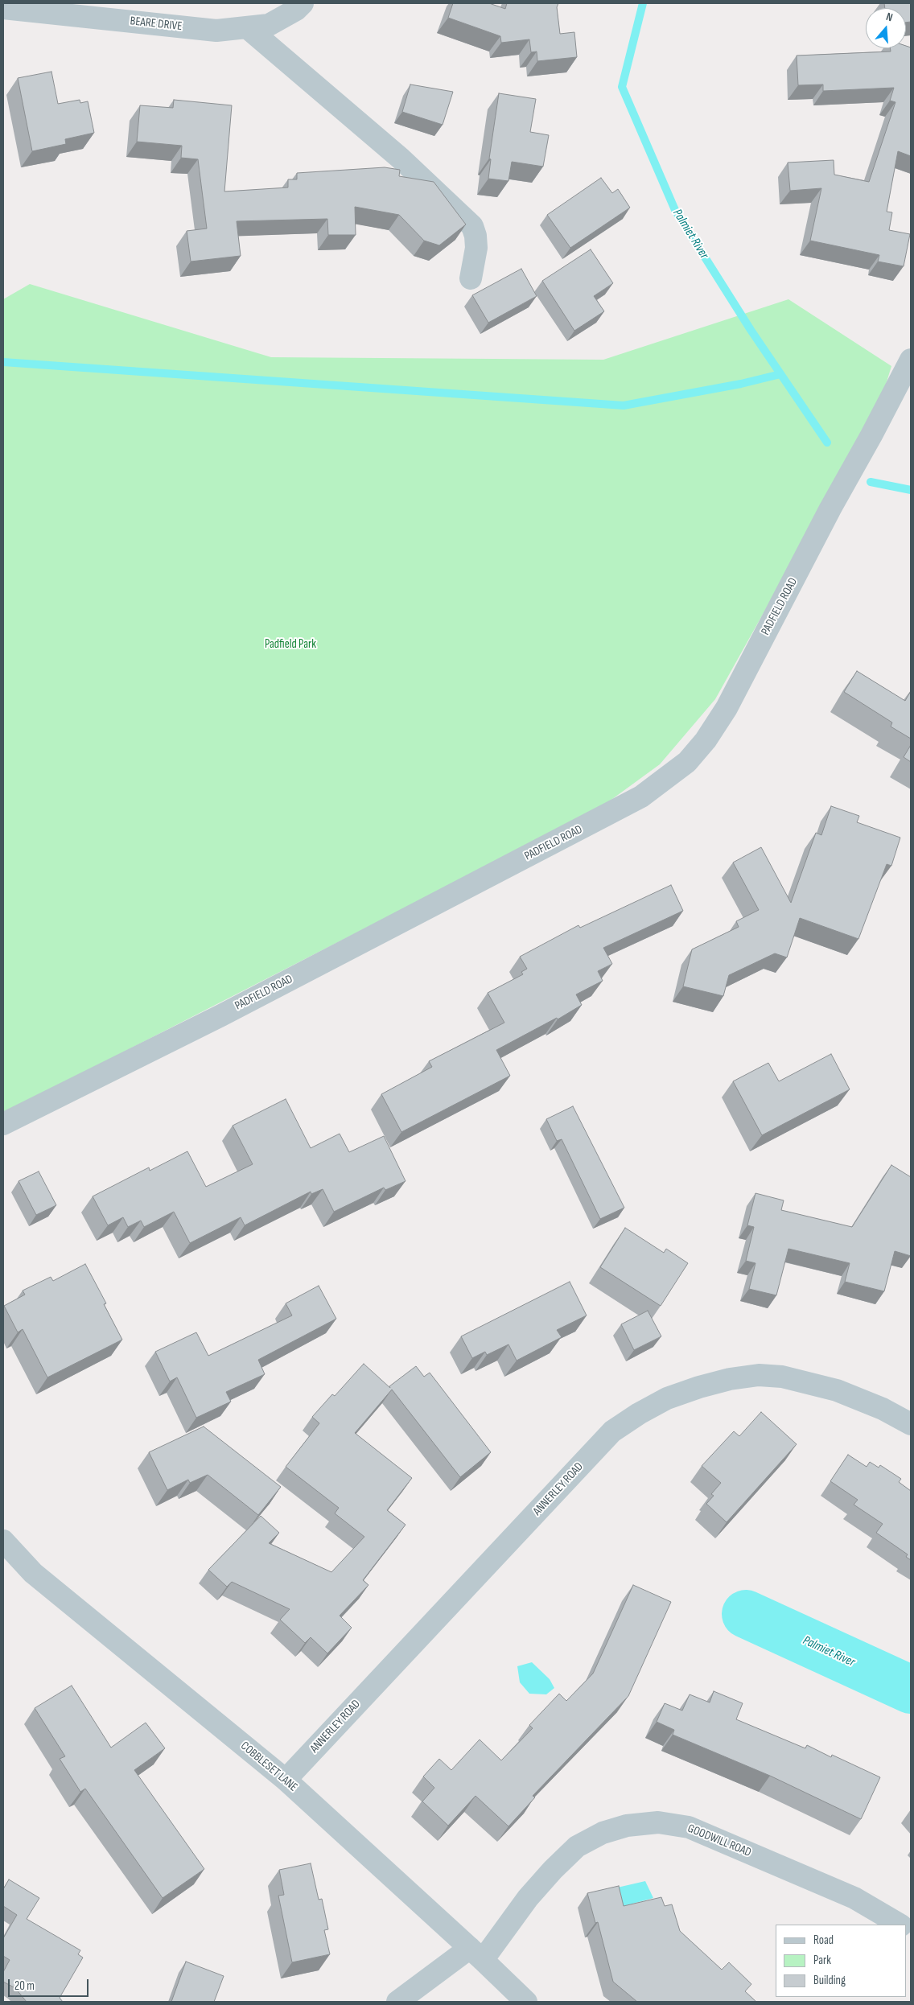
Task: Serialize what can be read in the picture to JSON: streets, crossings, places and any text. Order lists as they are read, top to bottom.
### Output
{
  "streets": {
    "street": [
      "BEARE DRIVE",
      "PADFIELD ROAD",
      "ANNERLEY ROAD",
      "COBBLESET LANE",
      "GOODWILL ROAD"
    ]
  },
  "crossings": [
    ["ANNERLEY ROAD", "COBBLESET LANE"],
    ["COBBLESET LANE", "GOODWILL ROAD"]
  ],
  "water": ["Palmiet River"],
  "parks": ["Padfield Park"],
  "legend": ["Road", "Park", "Building"],
  "scale_bar": "20 m",
  "north": "top"
}
